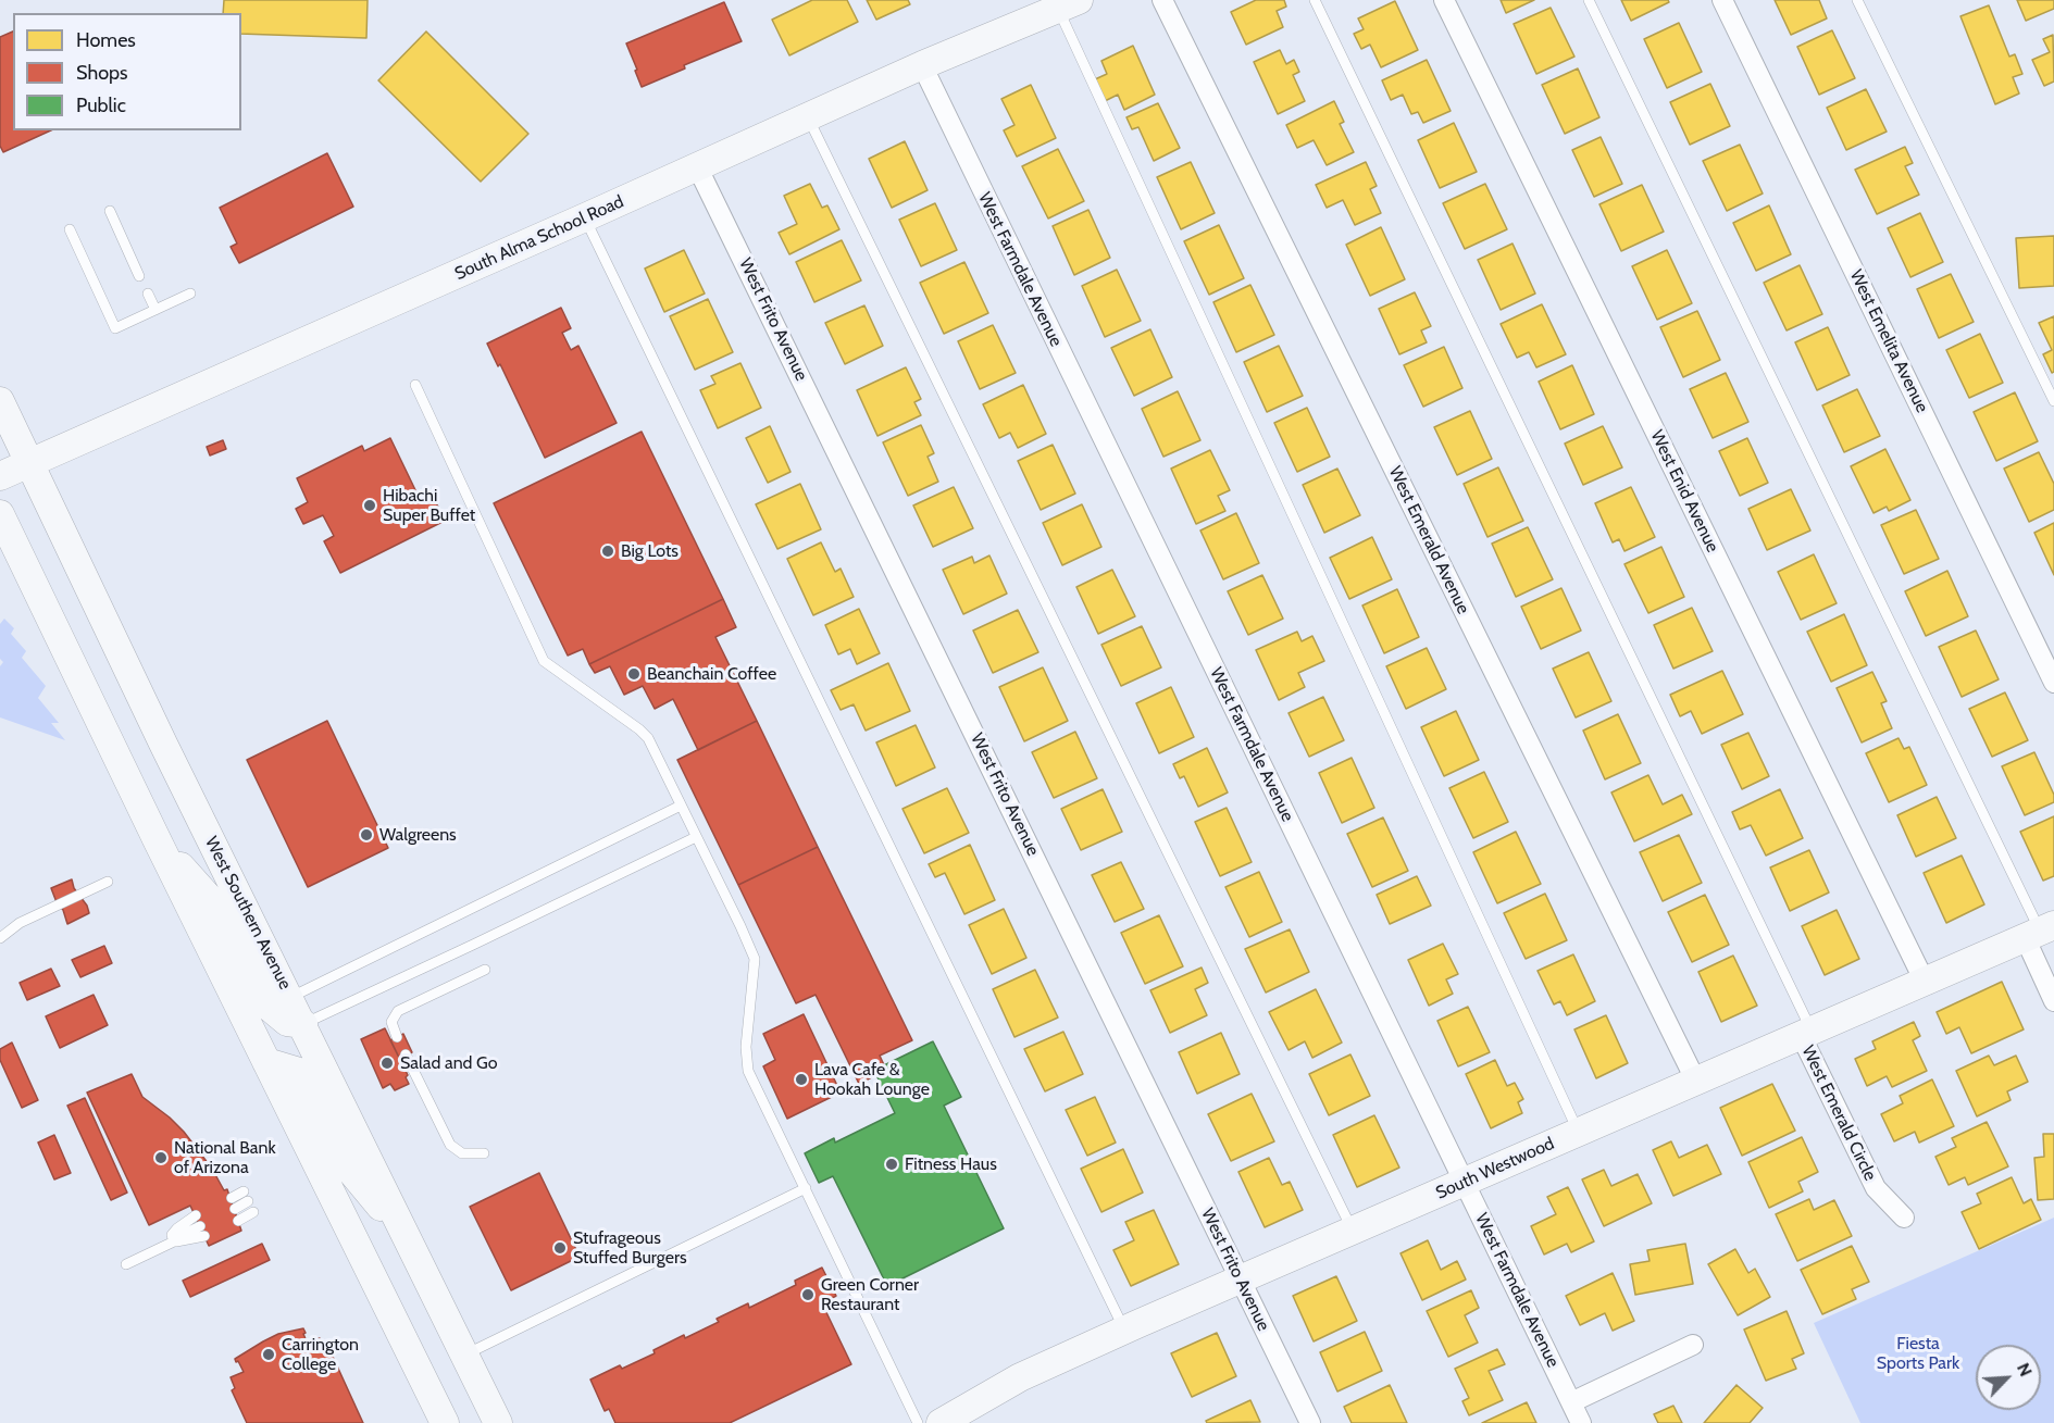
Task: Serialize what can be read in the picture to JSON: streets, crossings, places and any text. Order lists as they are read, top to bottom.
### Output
{
  "streets": {
    "main road": ["South Alma School Road", "West Southern Avenue", "South Westwood"],
    "street": [
      "West Farmdale Avenue",
      "West Frito Avenue",
      "West Emelita Avenue",
      "West Enid Avenue",
      "West Emerald Avenue",
      "West Emerald Circle"
    ]
  },
  "crossings": [
    ["South Alma School Road", "West Farmdale Avenue"],
    ["South Alma School Road", "West Frito Avenue"],
    ["South Alma School Road", "West Southern Avenue"],
    ["West Farmdale Avenue", "South Westwood"],
    ["West Frito Avenue", "South Westwood"],
    ["West Enid Avenue", "South Westwood"],
    ["West Emerald Avenue", "South Westwood"],
    ["West Emerald Circle", "South Westwood"]
  ],
  "parks": ["Fiesta Sports Park"],
  "places": [
    "Hibachi Super Buffet",
    "Big Lots",
    "Beanchain Coffee",
    "Walgreens",
    "Salad and Go",
    "Lava Cafe & Hookah Lounge",
    "National Bank of Arizona",
    "Fitness Haus",
    "Stufrageous Stuffed Burgers",
    "Green Corner Restaurant",
    "Carrington College"
  ],
  "legend": ["Homes", "Shops", "Public"],
  "north": "top right"
}
